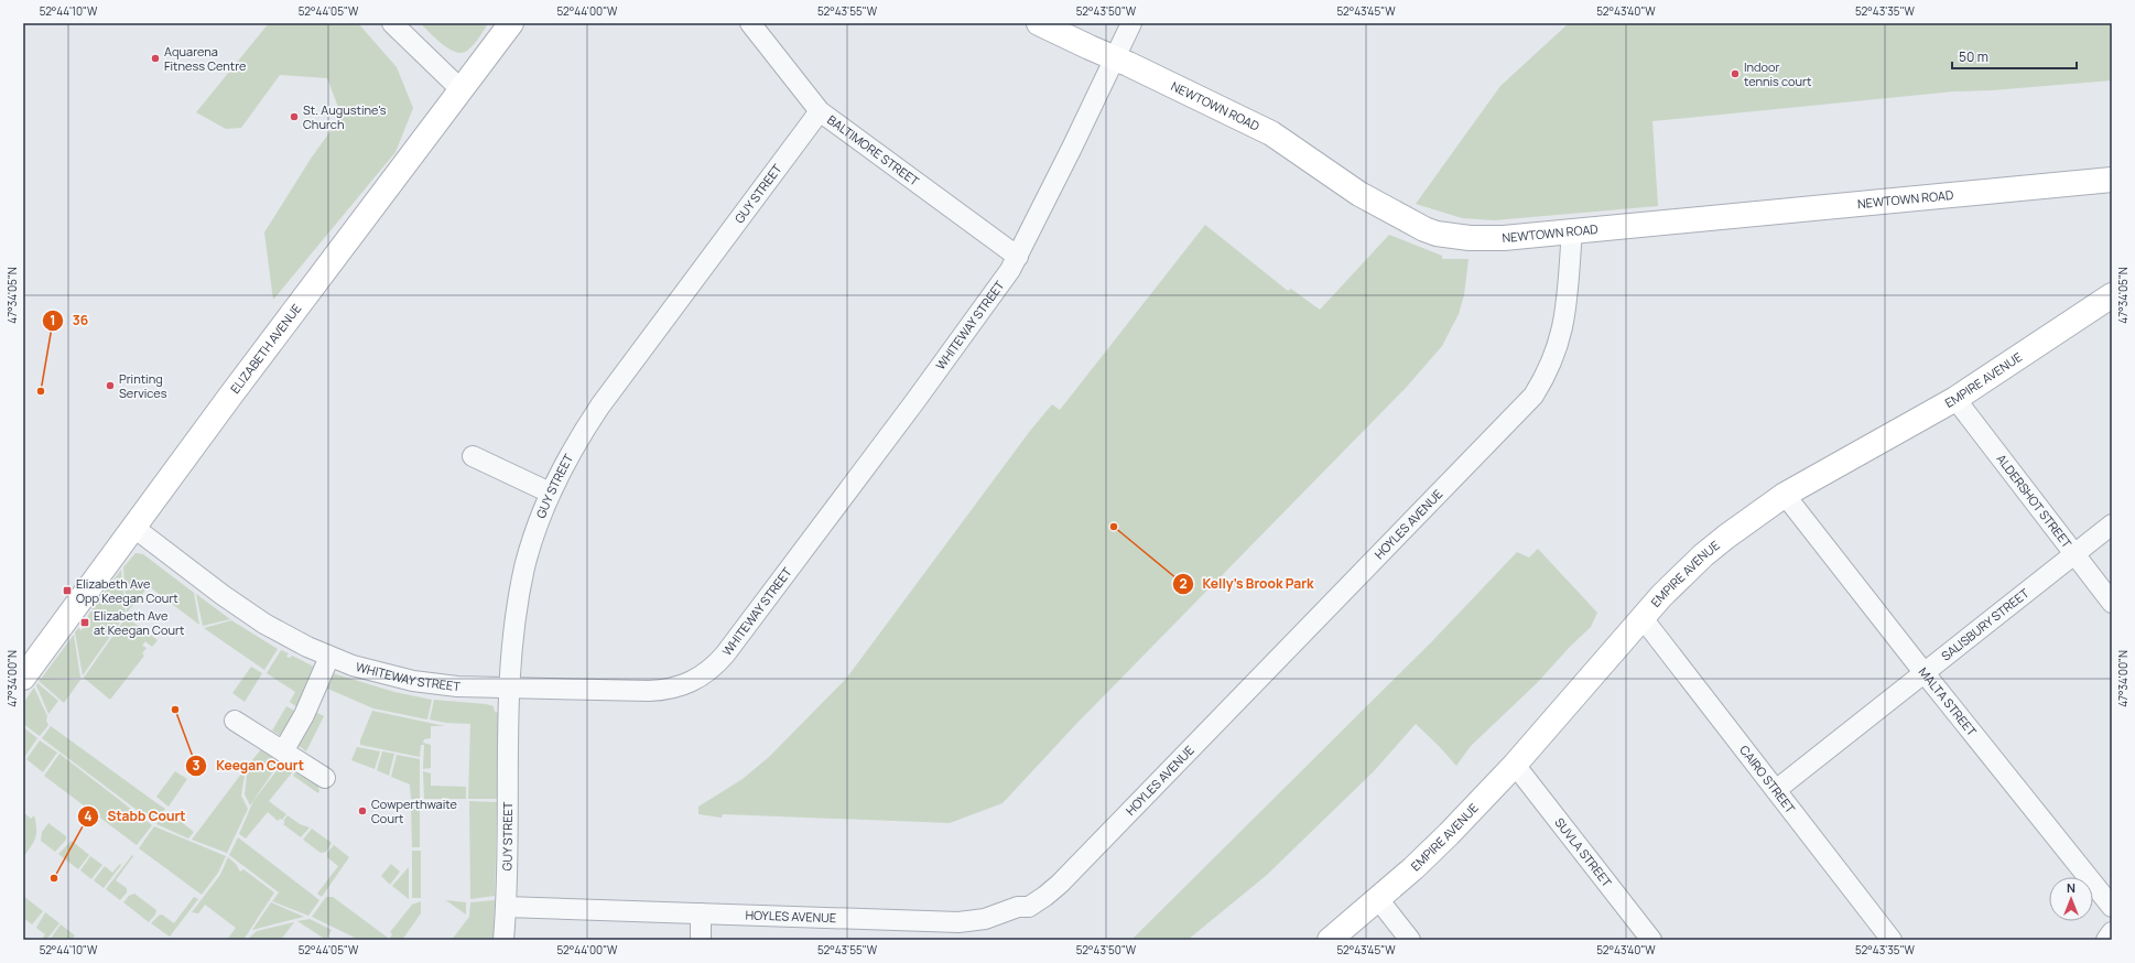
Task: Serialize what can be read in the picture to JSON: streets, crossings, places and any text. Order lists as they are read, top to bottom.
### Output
{
  "streets": {
    "street": [
      "NEWTOWN ROAD",
      "BALTIMORE STREET",
      "GUY STREET",
      "WHITEWAY STREET",
      "ELIZABETH AVENUE",
      "EMPIRE AVENUE",
      "ALDERSHOT STREET",
      "HOYLES AVENUE",
      "SALISBURY STREET",
      "MALTA STREET",
      "CAIRO STREET",
      "SUVLA STREET"
    ]
  },
  "crossings": [
    ["NEWTOWN ROAD", "WHITEWAY STREET"],
    ["NEWTOWN ROAD", "HOYLES AVENUE"],
    ["BALTIMORE STREET", "GUY STREET"],
    ["BALTIMORE STREET", "WHITEWAY STREET"],
    ["GUY STREET", "WHITEWAY STREET"],
    ["GUY STREET", "HOYLES AVENUE"],
    ["WHITEWAY STREET", "ELIZABETH AVENUE"],
    ["EMPIRE AVENUE", "ALDERSHOT STREET"],
    ["EMPIRE AVENUE", "MALTA STREET"],
    ["EMPIRE AVENUE", "CAIRO STREET"],
    ["EMPIRE AVENUE", "SUVLA STREET"],
    ["ALDERSHOT STREET", "SALISBURY STREET"],
    ["SALISBURY STREET", "MALTA STREET"],
    ["SALISBURY STREET", "CAIRO STREET"]
  ],
  "places": {
    "other": [
      "Aquarena Fitness Centre",
      "Indoor tennis court",
      "St. Augustine's Church",
      "Printing Services",
      "36",
      "Kelly's Brook Park",
      "Keegan Court",
      "Cowperthwaite Court",
      "Stabb Court"
    ],
    "transit": ["Elizabeth Ave Opp Keegan Court", "Elizabeth Ave at Keegan Court"]
  },
  "scale_bar": "50 m",
  "north": "top",
  "coordinates": [
    "52°44'10\"W",
    "52°44'05\"W",
    "52°44'00\"W",
    "52°43'55\"W",
    "52°43'50\"W",
    "52°43'45\"W",
    "52°43'40\"W",
    "52°43'35\"W",
    "47°34'05\"N",
    "47°34'00\"N"
  ]
}
